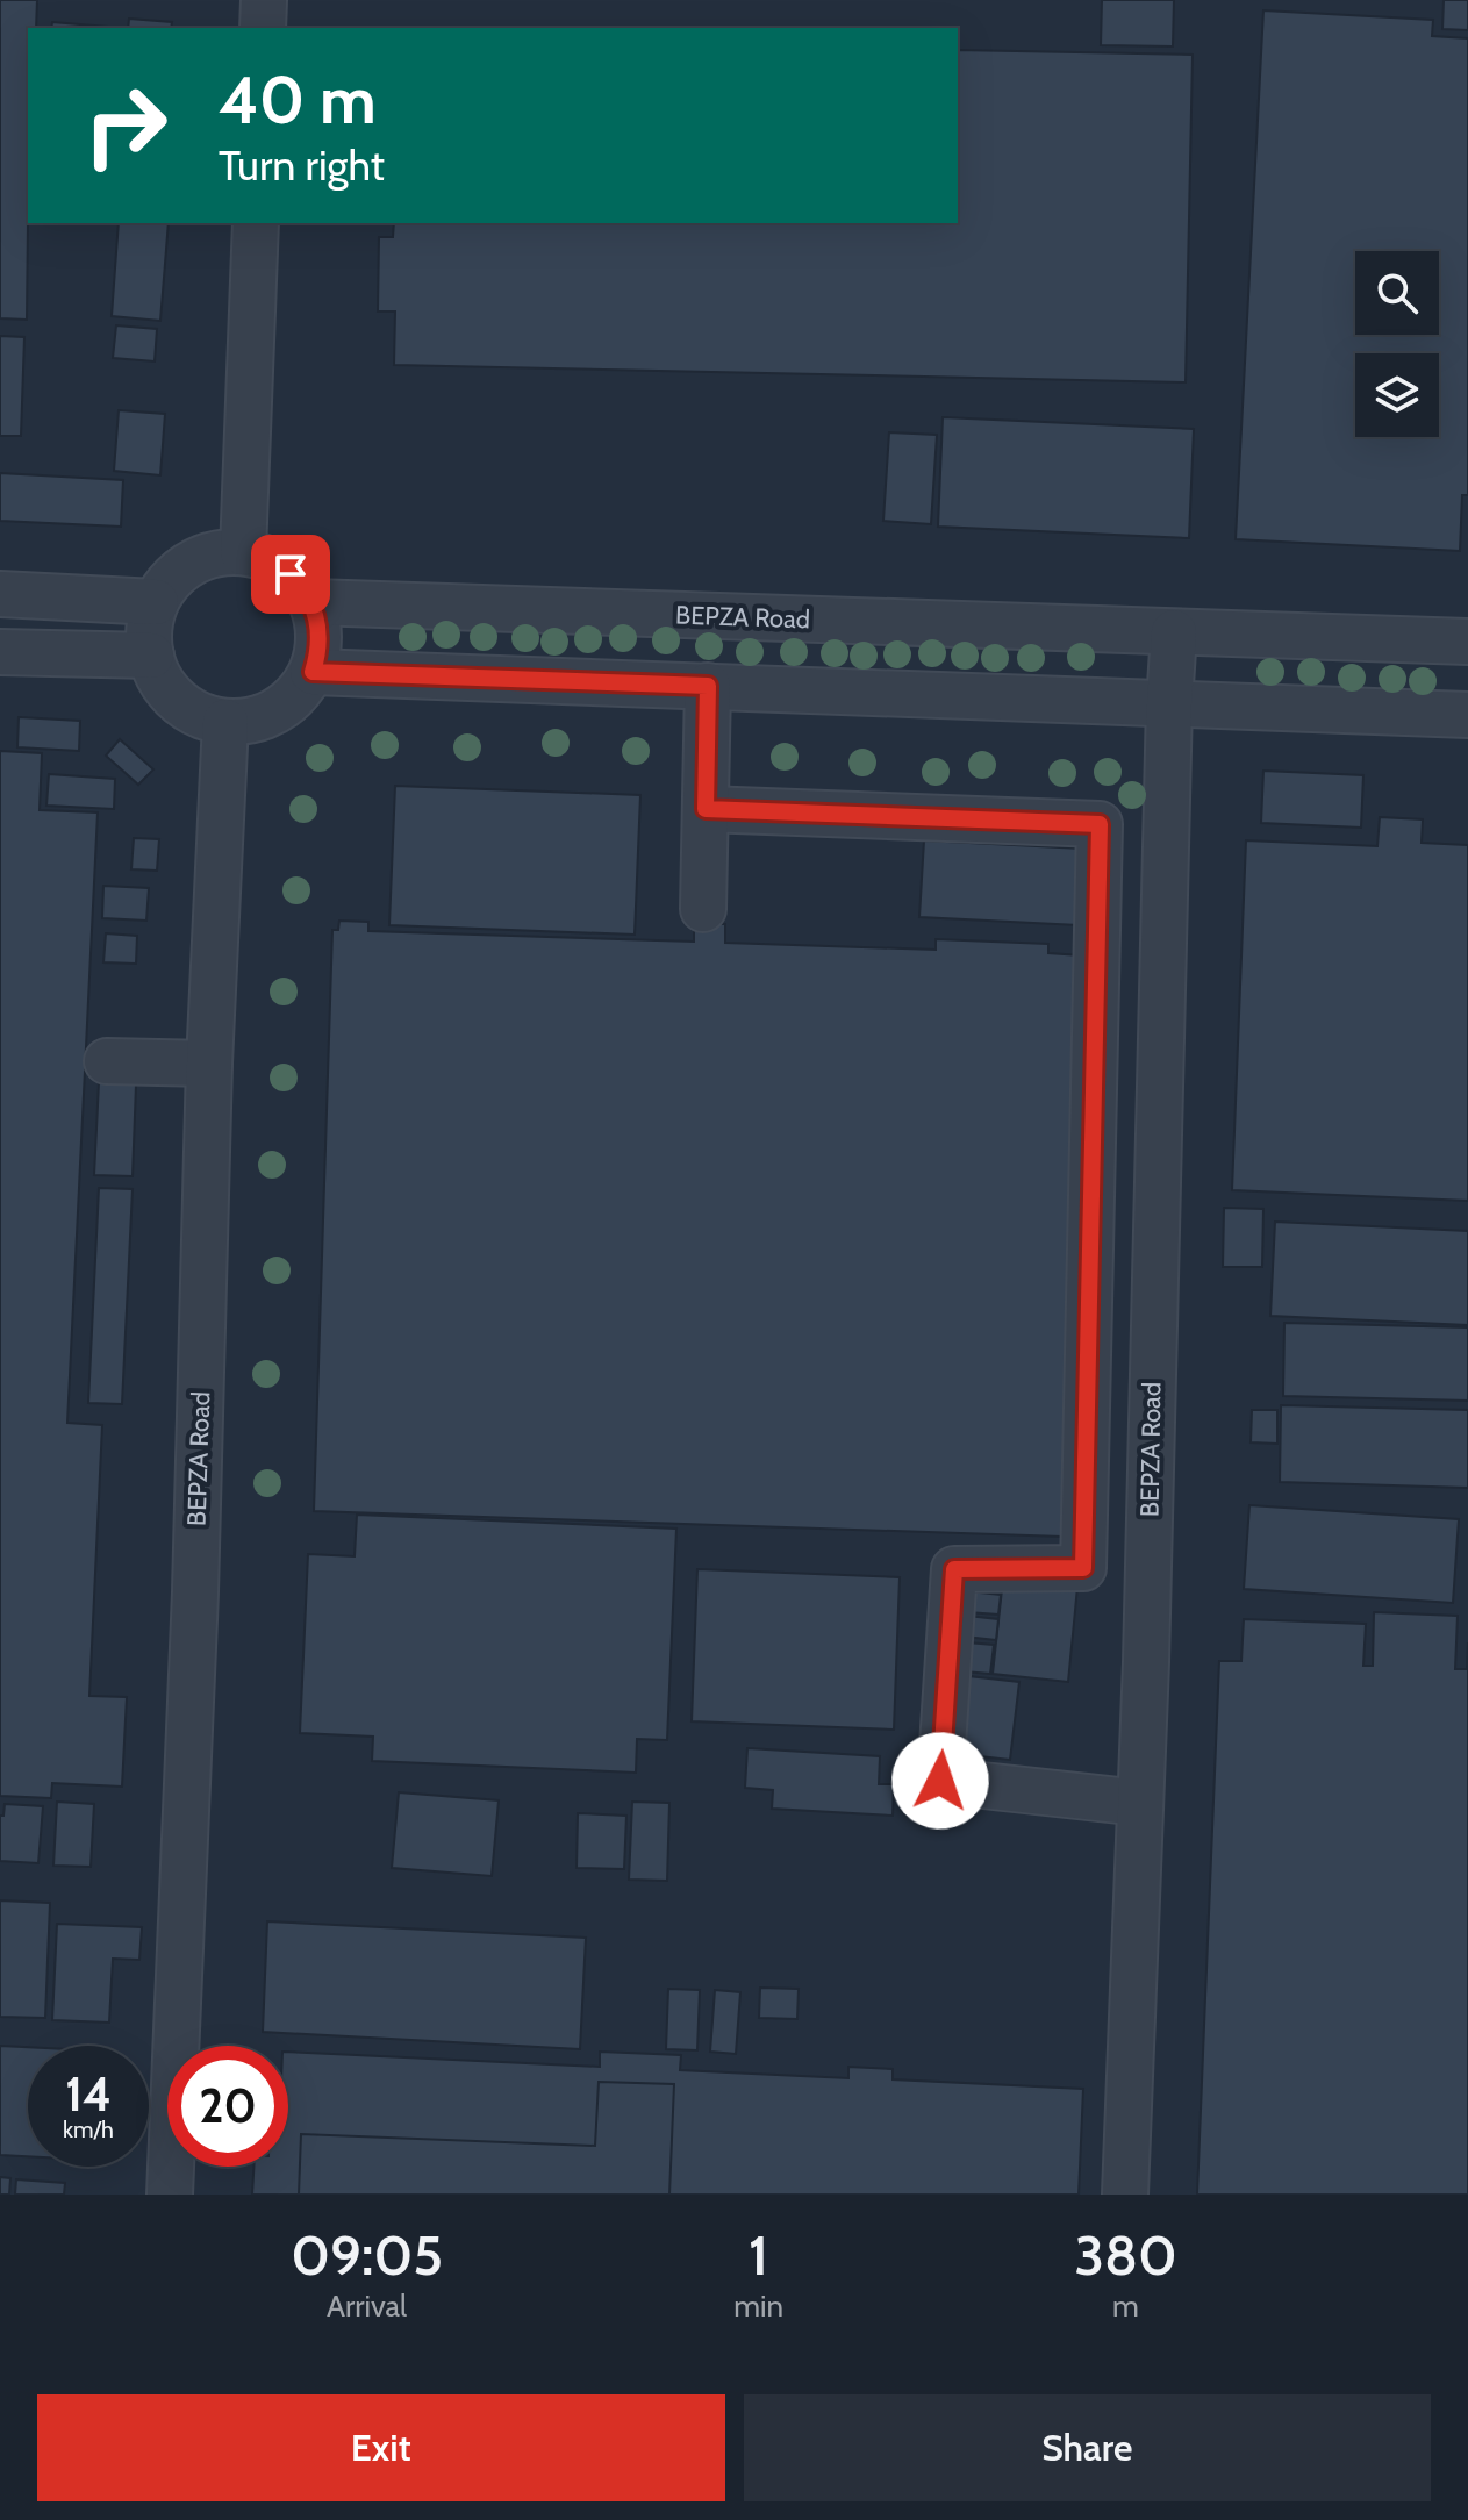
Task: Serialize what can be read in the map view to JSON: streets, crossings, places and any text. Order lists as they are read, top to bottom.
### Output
{
  "streets": {
    "lane": ["BEPZA Road"]
  },
  "page": {
    "turn": ["40 m", "Turn right"],
    "speed": "14 km/h",
    "limit": "20",
    "eta": [
      "09:05",
      "Arrival",
      "1",
      "min",
      "380",
      "m"
    ],
    "buttons": ["Exit", "Share"]
  }
}
